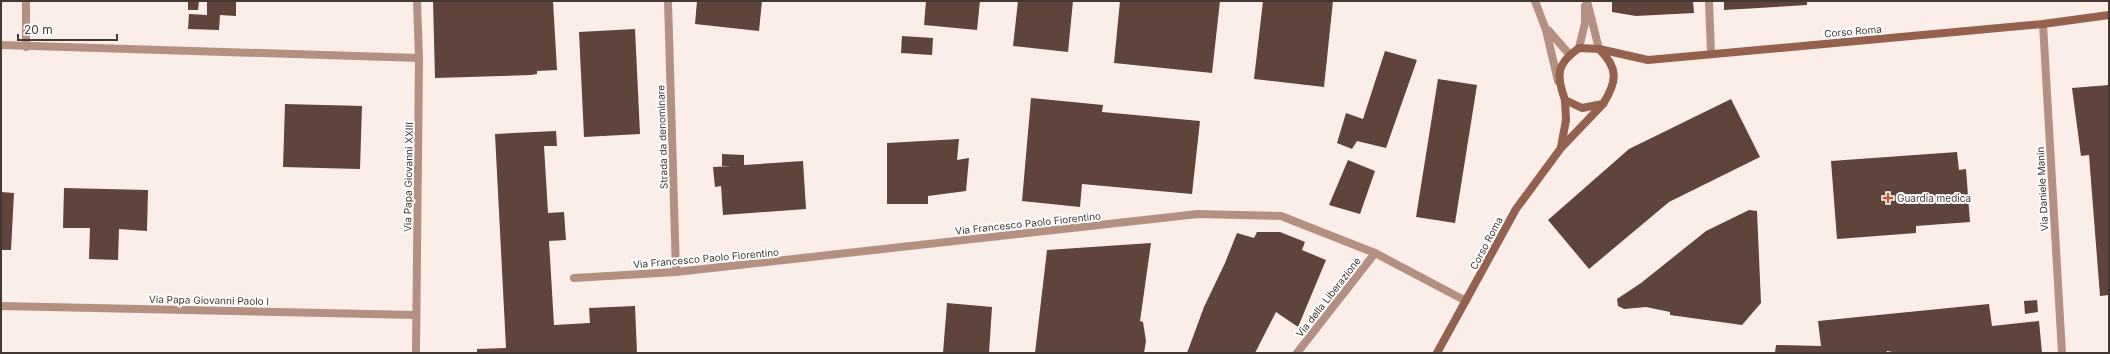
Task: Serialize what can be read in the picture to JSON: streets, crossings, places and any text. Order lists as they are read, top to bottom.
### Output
{
  "streets": {
    "main road": ["Corso Roma"],
    "street": [
      "Strada da denominare",
      "Via Papa Giovanni XXIII",
      "Via Daniele Manin",
      "Via Francesco Paolo Fiorentino",
      "Via della Liberazione",
      "Via Papa Giovanni Paolo I"
    ]
  },
  "crossings": [
    ["Corso Roma", "Via Daniele Manin"],
    ["Corso Roma", "Via Francesco Paolo Fiorentino"],
    ["Strada da denominare", "Via Francesco Paolo Fiorentino"],
    ["Via Papa Giovanni XXIII", "Via Papa Giovanni Paolo I"],
    ["Via Francesco Paolo Fiorentino", "Via della Liberazione"]
  ],
  "places": {
    "health": ["Guardia medica"]
  },
  "scale_bar": "20 m"
}
